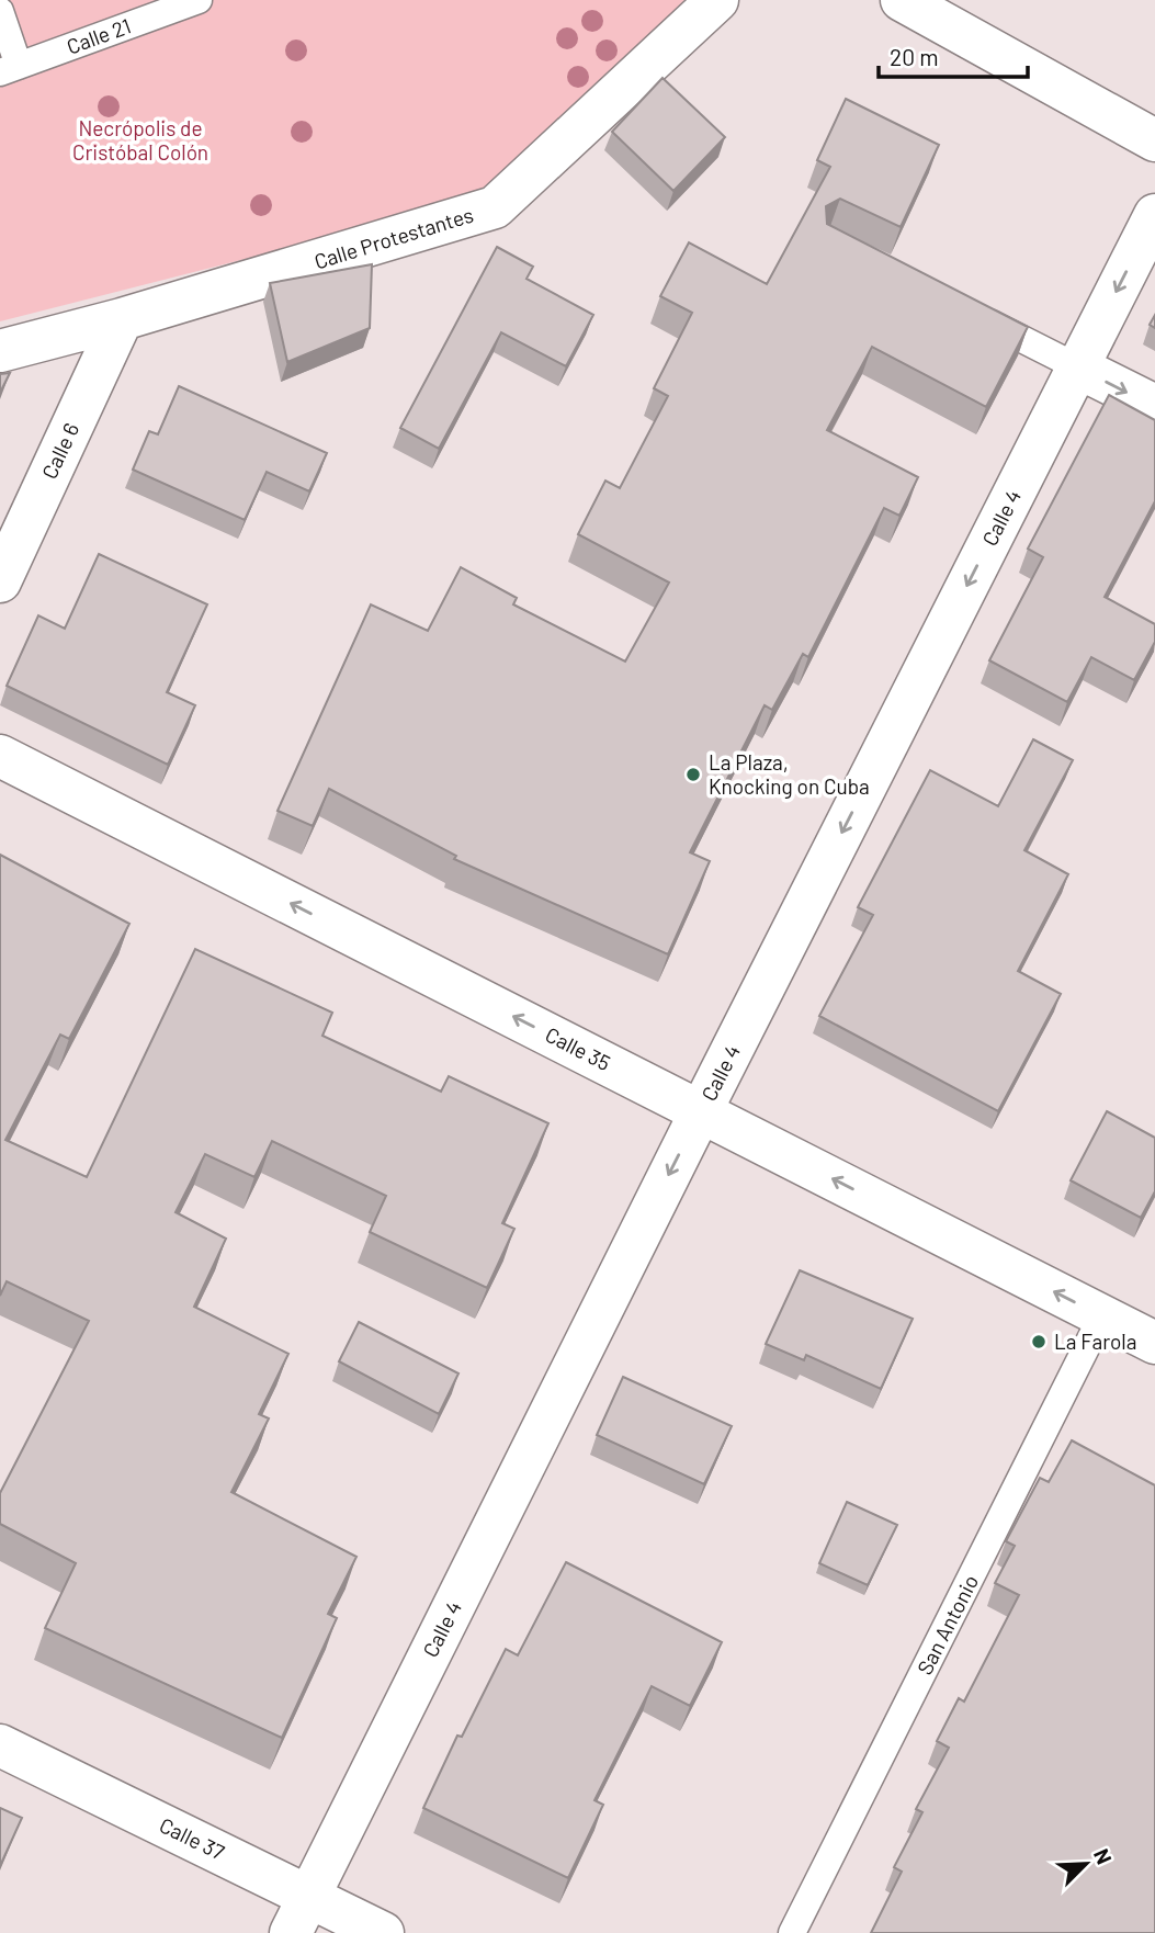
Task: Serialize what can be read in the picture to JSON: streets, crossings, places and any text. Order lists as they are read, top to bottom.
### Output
{
  "streets": {
    "street": [
      "Calle Protestantes",
      "Calle 6",
      "Calle 4",
      "Calle 35",
      "Calle 37"
    ],
    "lane": ["Calle 21", "San Antonio"]
  },
  "crossings": [
    ["Calle Protestantes", "Calle 6"],
    ["Calle 4", "Calle 35"],
    ["Calle 4", "Calle 37"],
    ["Calle 35", "San Antonio"]
  ],
  "one_way": ["Calle 4", "Calle 35"],
  "parks": ["Necrópolis de Cristóbal Colón"],
  "places": ["La Plaza, Knocking on Cuba", "La Farola"],
  "scale_bar": "20 m",
  "north": "top right"
}
